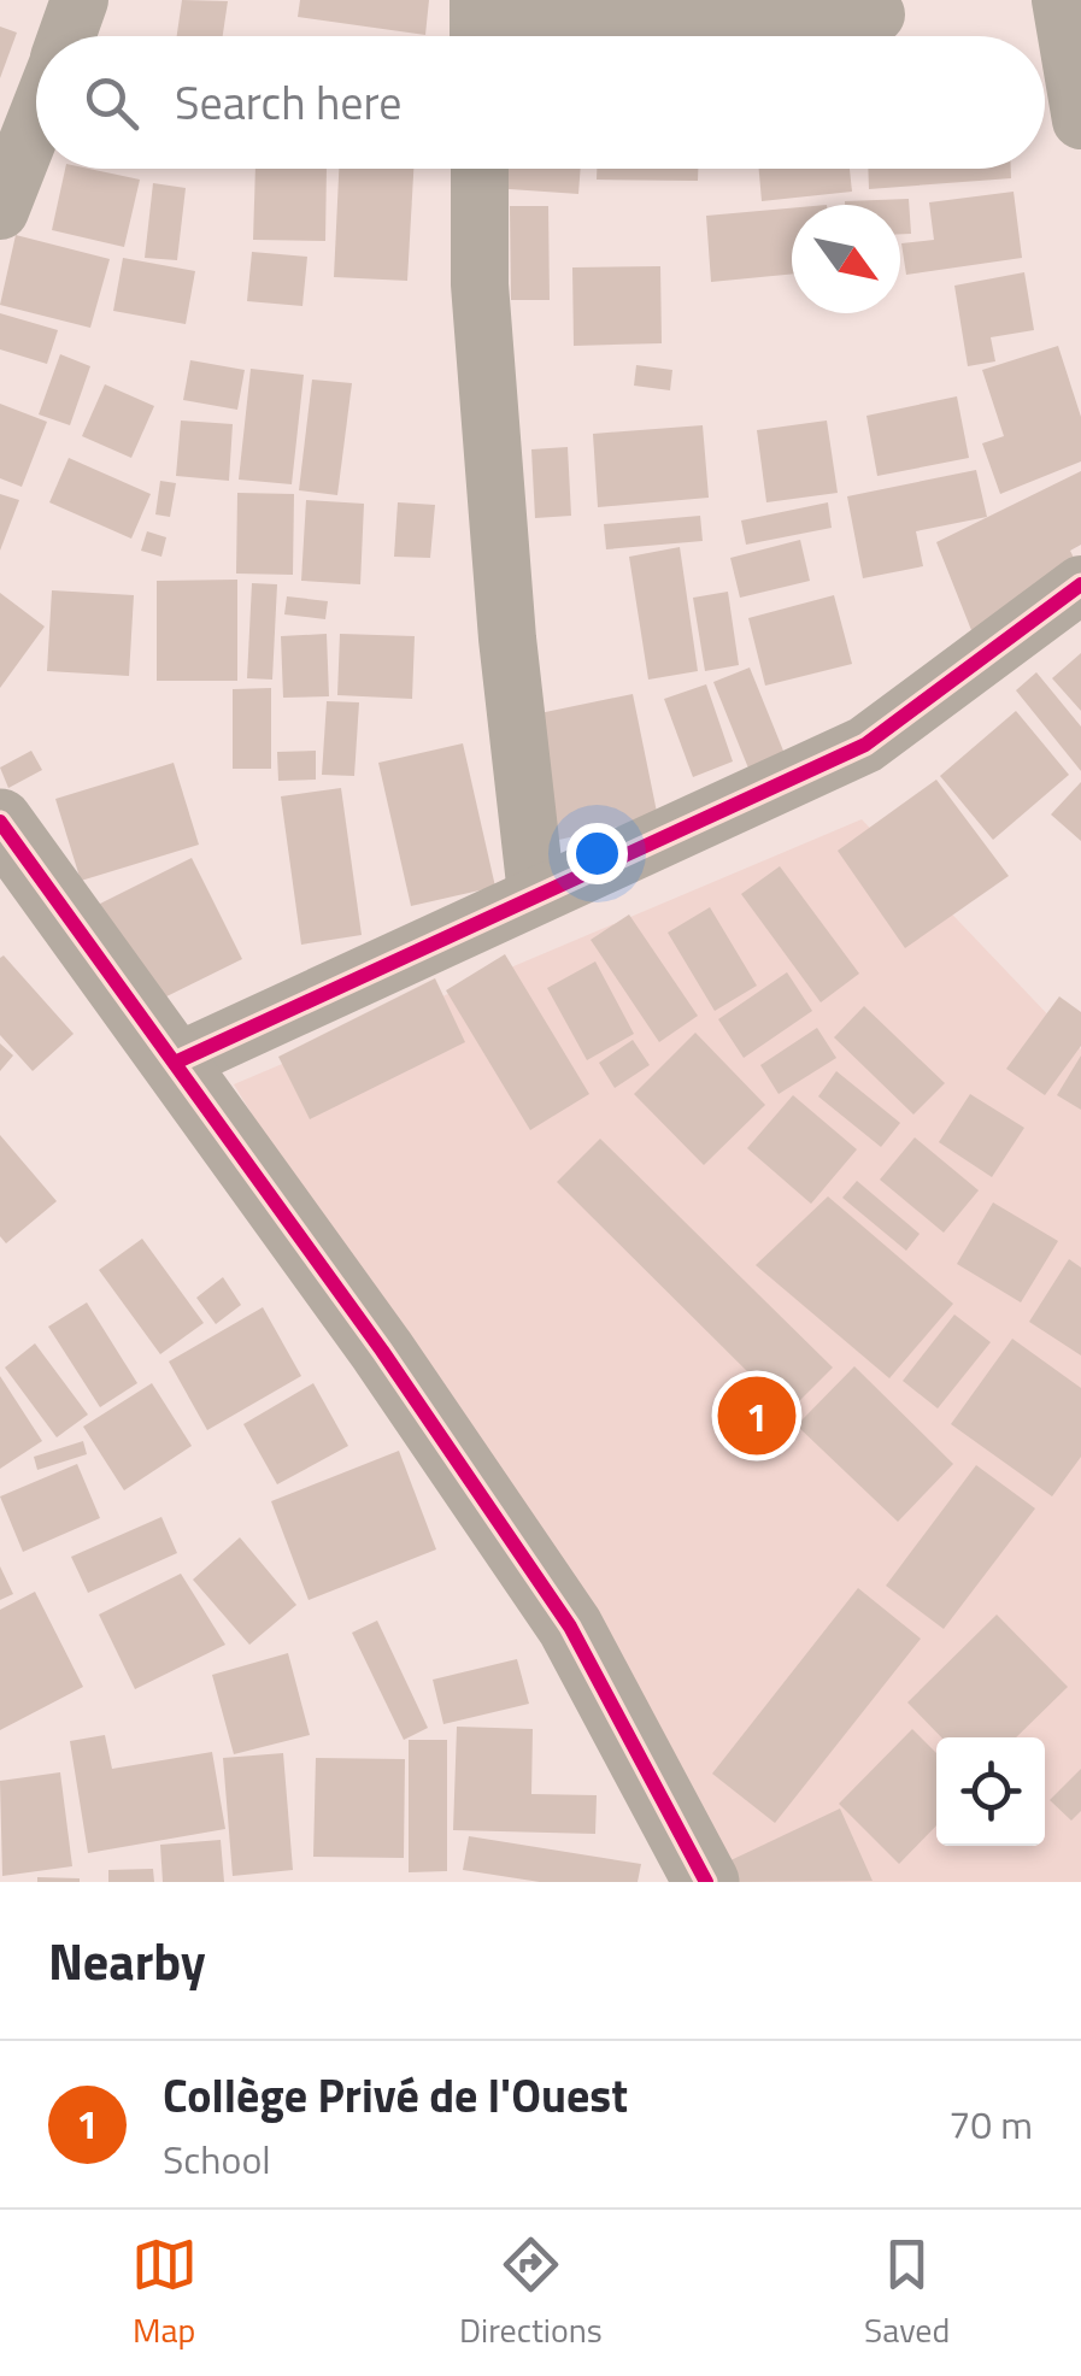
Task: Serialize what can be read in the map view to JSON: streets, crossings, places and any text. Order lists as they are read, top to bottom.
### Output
{
  "north": "bottom right",
  "page": {
    "search": "Search here",
    "pins": "1",
    "heading": "Nearby",
    "list": [
      {
        "mark": "1",
        "name": "Collège Privé de l'Ouest",
        "note": "School",
        "value": "70 m"
      }
    ],
    "nav": ["Map", "Directions", "Saved"]
  }
}
